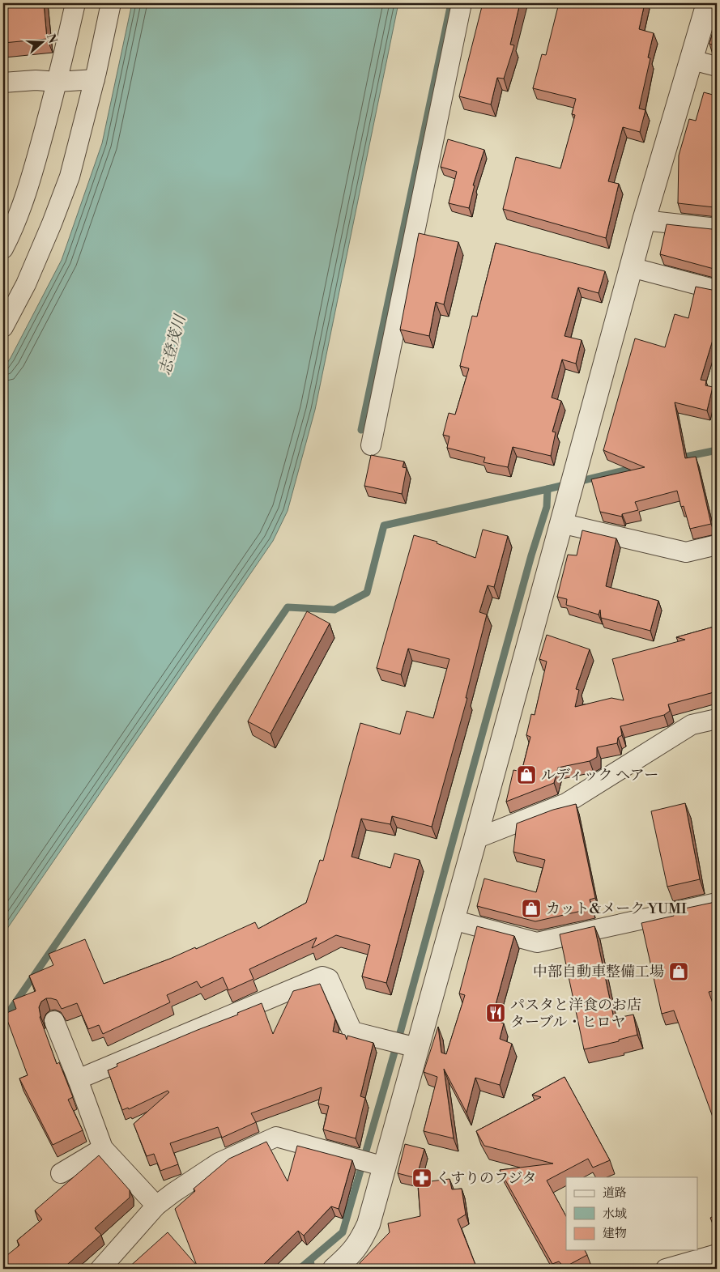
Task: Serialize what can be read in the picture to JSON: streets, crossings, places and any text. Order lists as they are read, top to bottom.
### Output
{
  "water": ["志登茂川"],
  "places": {
    "shop": ["ルディック ヘアー", "カット&メーク YUMI", "中部自動車整備工場"],
    "restaurant": ["パスタと洋食のお店 ターブル・ヒロヤ"],
    "pharmacy": ["くすりのフジタ"]
  },
  "legend": ["道路", "水域", "建物"],
  "north": "right"
}
